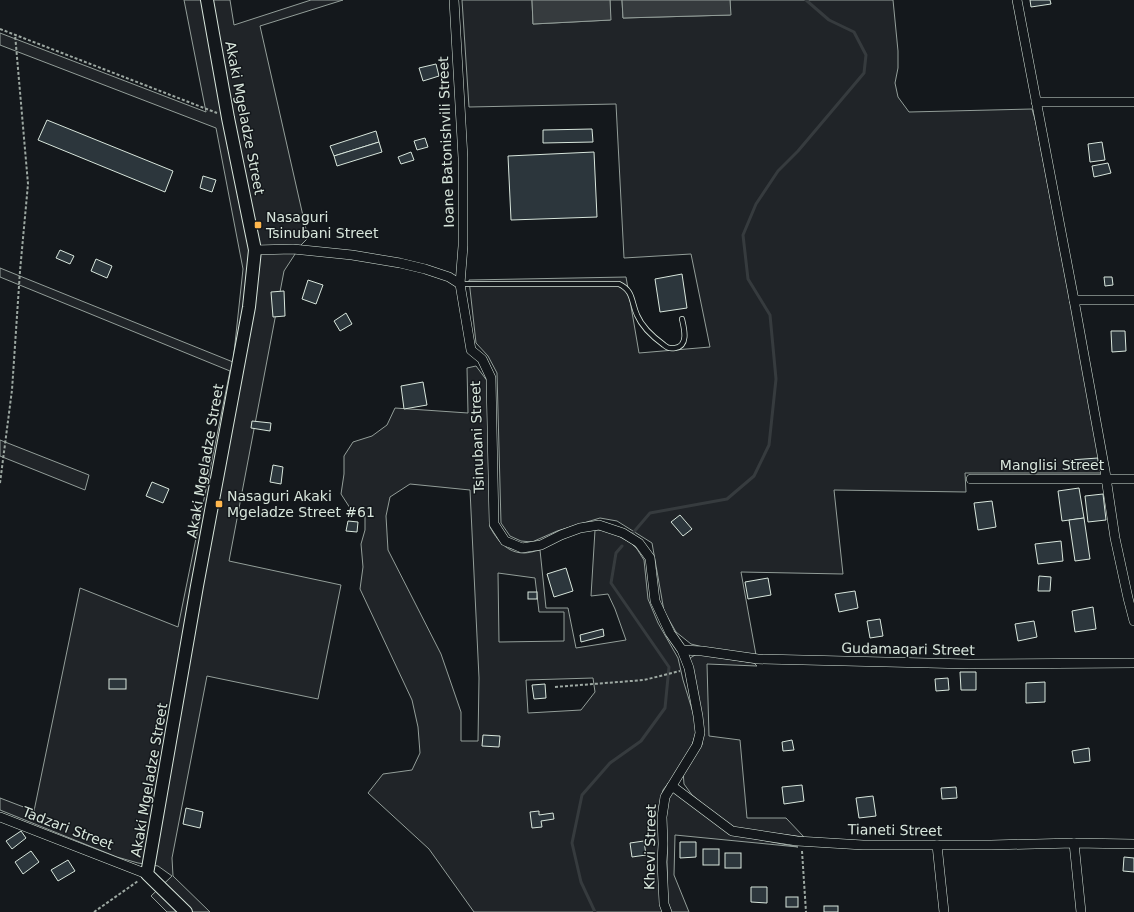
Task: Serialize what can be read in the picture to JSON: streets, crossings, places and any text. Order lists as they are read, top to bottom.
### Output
{
  "streets": {
    "street": [
      "Akaki Mgeladze Street",
      "Ioane Batonishvili Street",
      "Tsinubani Street",
      "Manglisi Street",
      "Gudamaqari Street",
      "Tadzari Street",
      "Tianeti Street",
      "Khevi Street"
    ]
  },
  "crossings": [
    ["Akaki Mgeladze Street", "Tadzari Street"],
    ["Ioane Batonishvili Street", "Tsinubani Street"],
    ["Tsinubani Street", "Gudamaqari Street"],
    ["Tsinubani Street", "Khevi Street"],
    ["Gudamaqari Street", "Khevi Street"],
    ["Tianeti Street", "Khevi Street"]
  ],
  "places": {
    "transit": ["Nasaguri Tsinubani Street", "Nasaguri Akaki Mgeladze Street #61"]
  }
}
